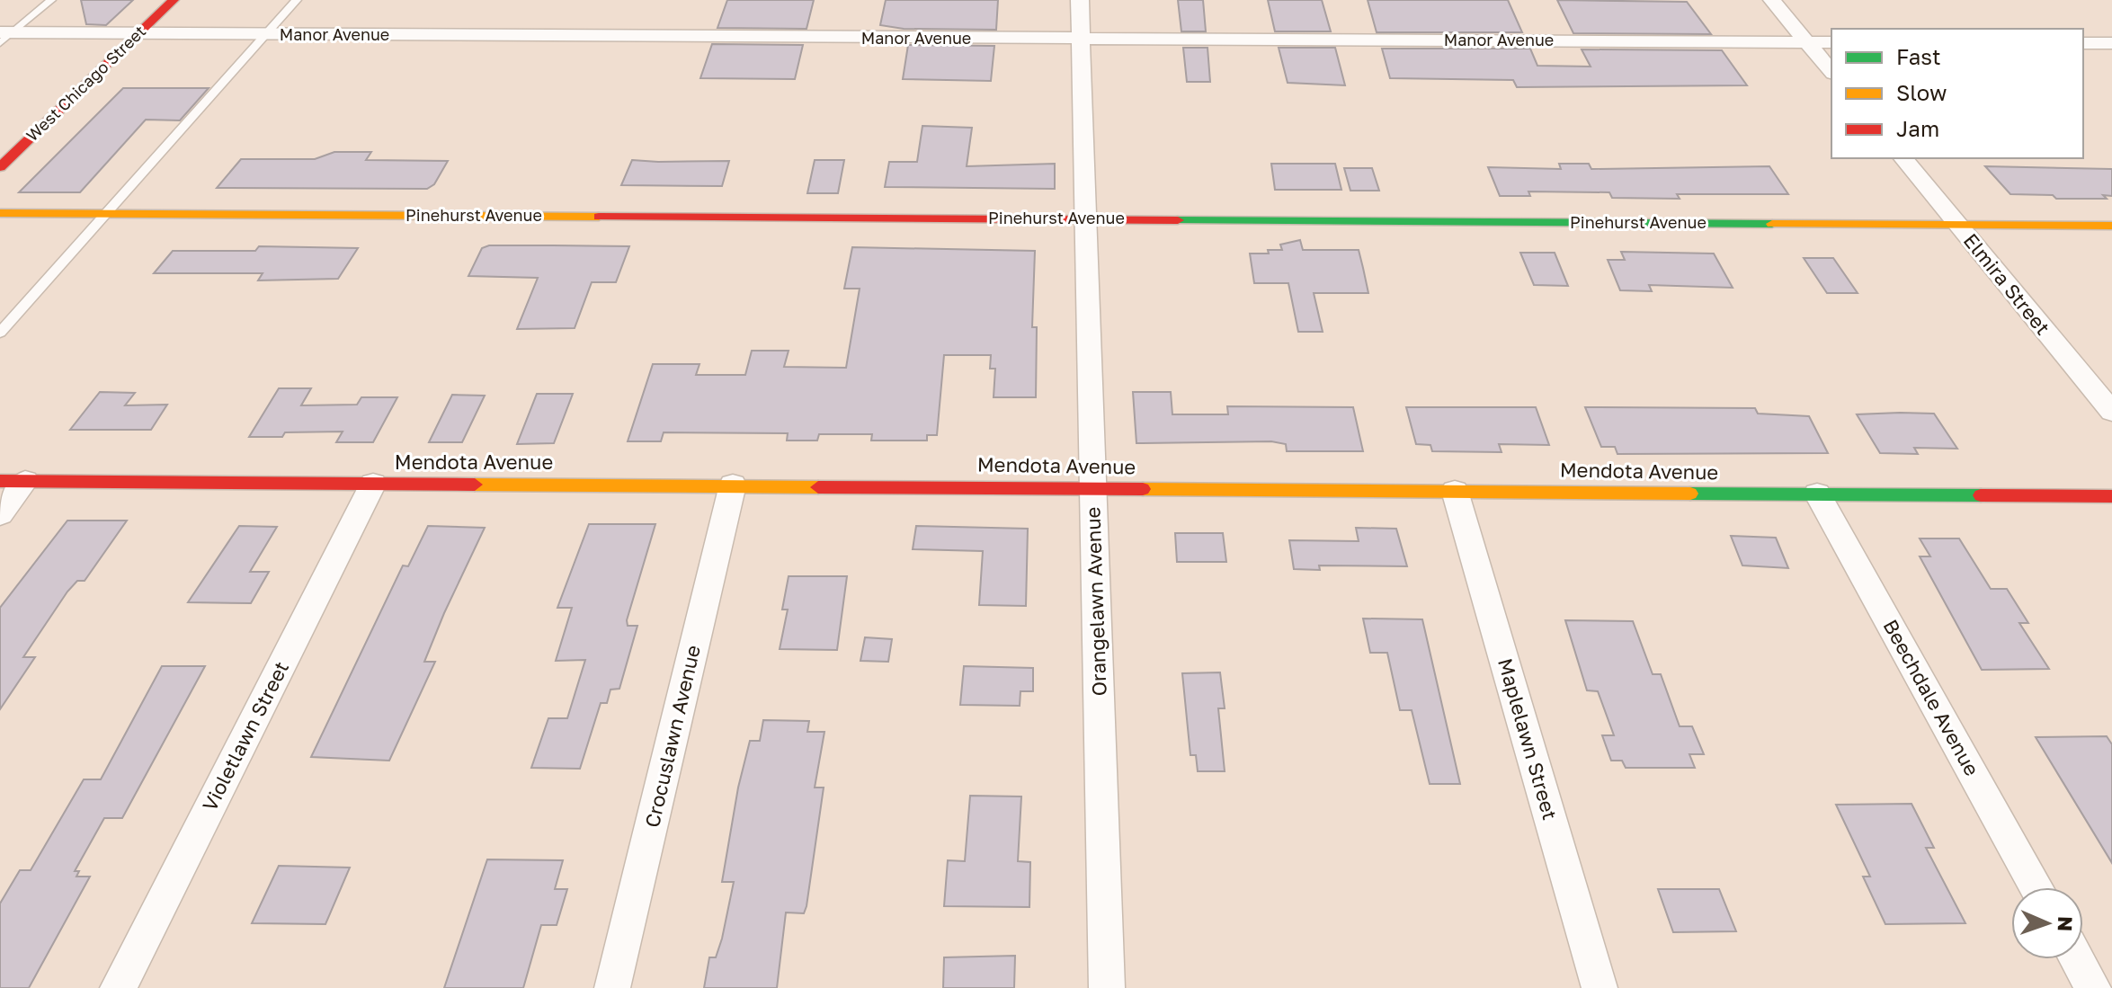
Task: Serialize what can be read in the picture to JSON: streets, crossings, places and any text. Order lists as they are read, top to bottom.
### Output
{
  "streets": {
    "street": [
      "Manor Avenue",
      "West Chicago Street",
      "Pinehurst Avenue",
      "Elmira Street",
      "Mendota Avenue",
      "Orangelawn Avenue",
      "Beechdale Avenue",
      "Violetlawn Street",
      "Crocuslawn Avenue",
      "Maplelawn Street"
    ]
  },
  "crossings": [
    ["Manor Avenue", "West Chicago Street"],
    ["Manor Avenue", "Orangelawn Avenue"],
    ["Pinehurst Avenue", "Elmira Street"],
    ["Pinehurst Avenue", "Orangelawn Avenue"],
    ["Mendota Avenue", "Orangelawn Avenue"],
    ["Mendota Avenue", "Beechdale Avenue"],
    ["Mendota Avenue", "Violetlawn Street"],
    ["Mendota Avenue", "Crocuslawn Avenue"],
    ["Mendota Avenue", "Maplelawn Street"]
  ],
  "legend": ["Fast", "Slow", "Jam"],
  "north": "right"
}
